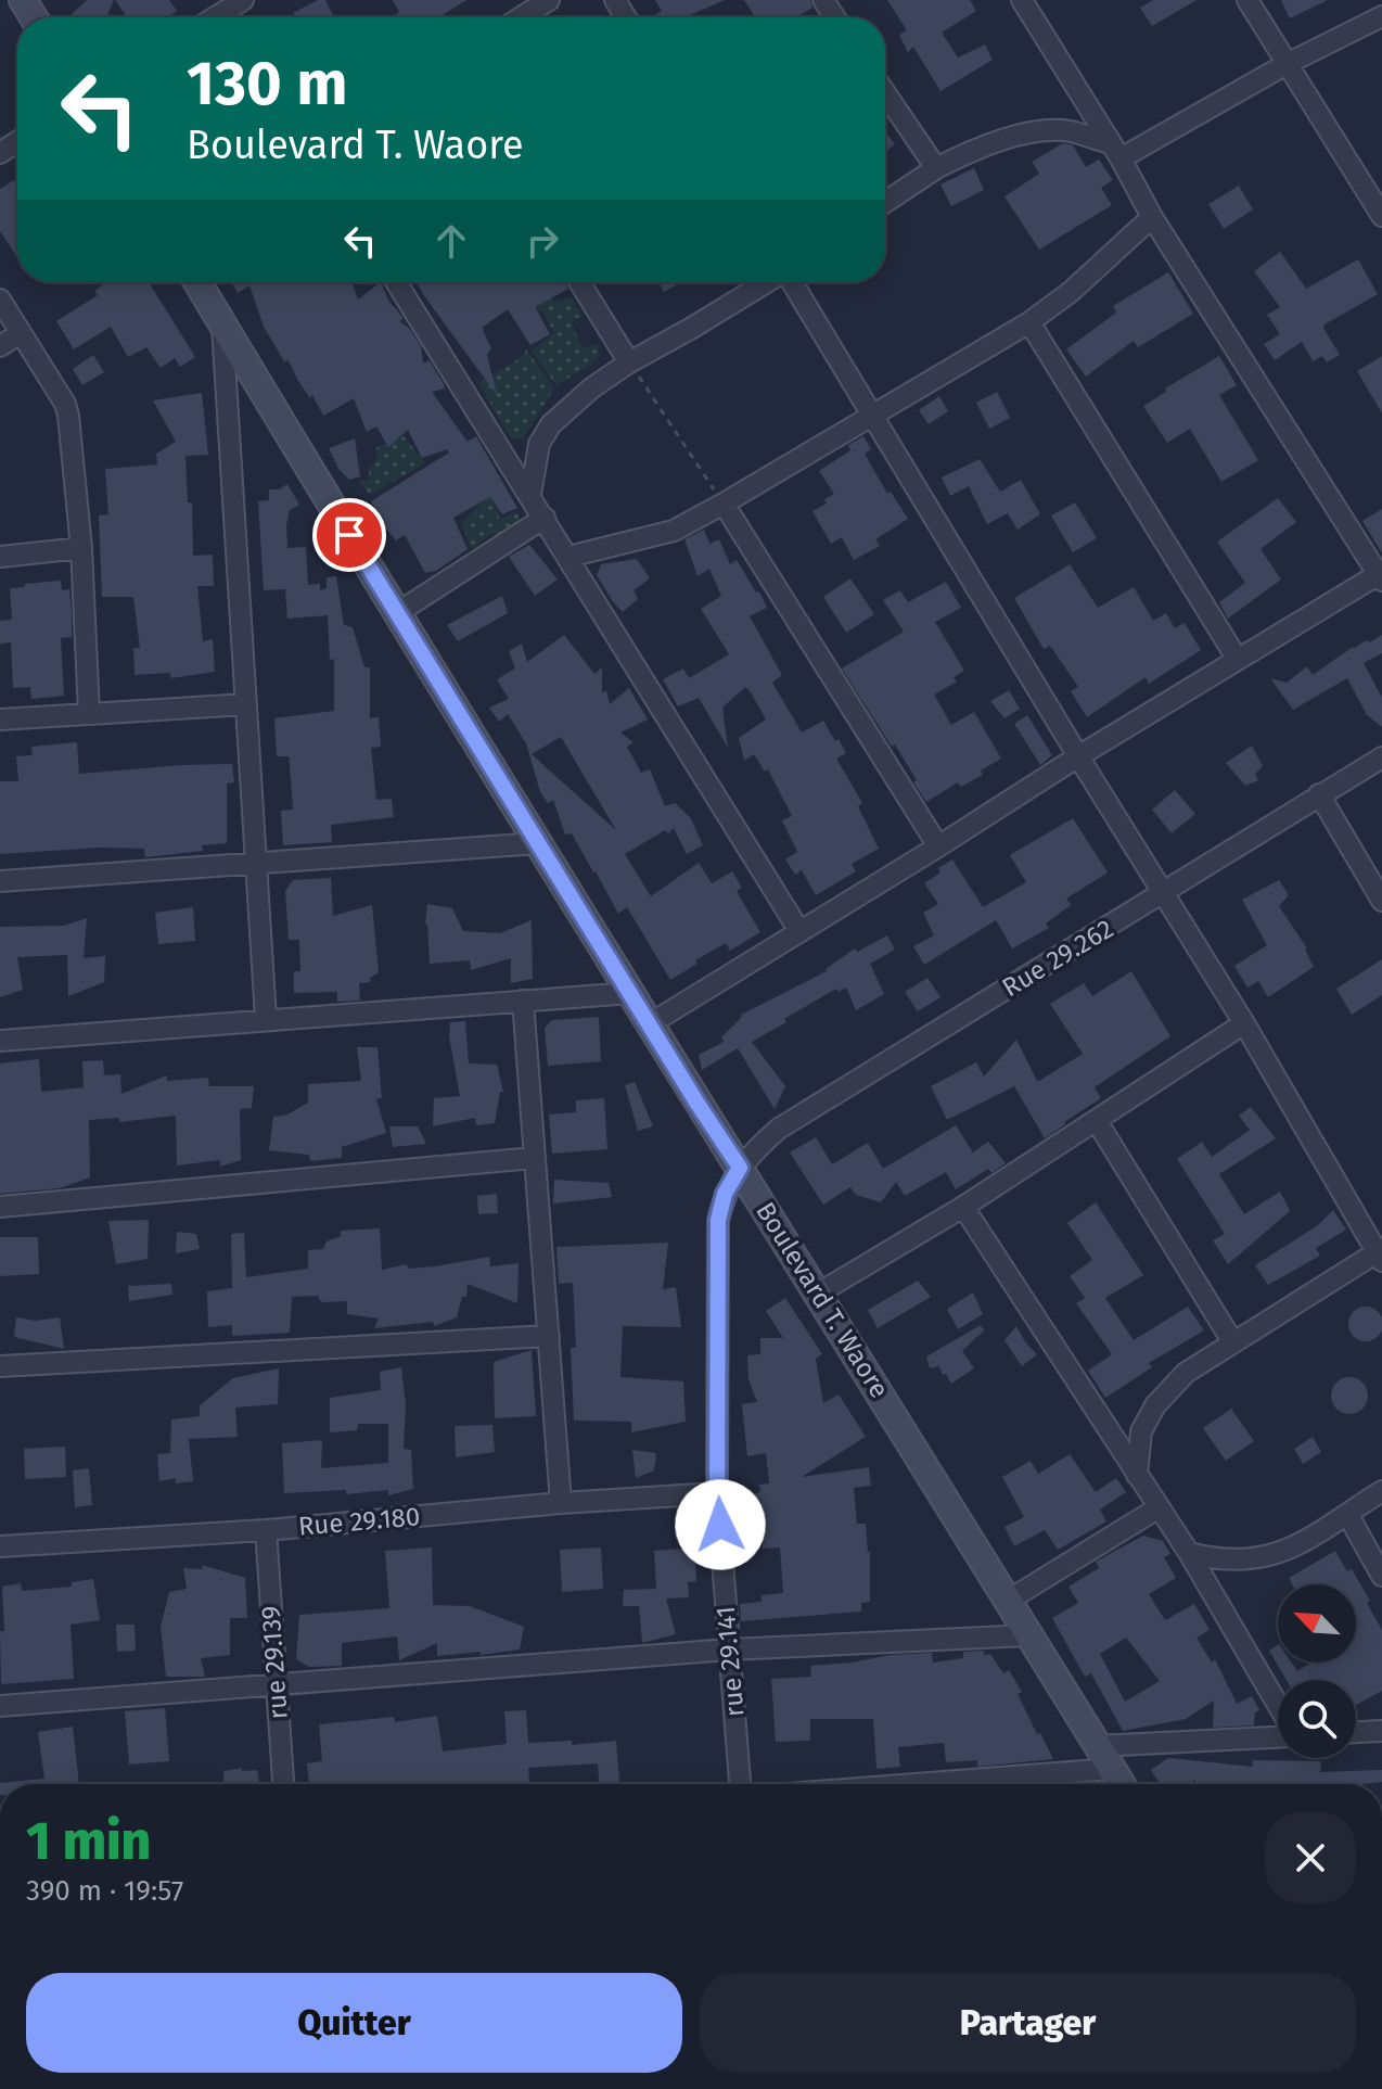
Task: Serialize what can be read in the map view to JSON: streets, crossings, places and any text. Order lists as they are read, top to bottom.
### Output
{
  "streets": {
    "street": [
      "Rue 29.262",
      "Boulevard T. Waore",
      "Rue 29.180",
      "rue 29.141",
      "rue 29.139"
    ]
  },
  "crossings": [
    ["Rue 29.262", "Boulevard T. Waore"],
    ["Rue 29.262", "rue 29.141"],
    ["Boulevard T. Waore", "rue 29.141"],
    ["Rue 29.180", "rue 29.141"],
    ["Rue 29.180", "rue 29.139"]
  ],
  "north": "top left",
  "page": {
    "turn": ["130 m", "Boulevard T. Waore"],
    "heading": ["1 min", "390 m · 19:57"],
    "buttons": ["Quitter", "Partager"]
  }
}
